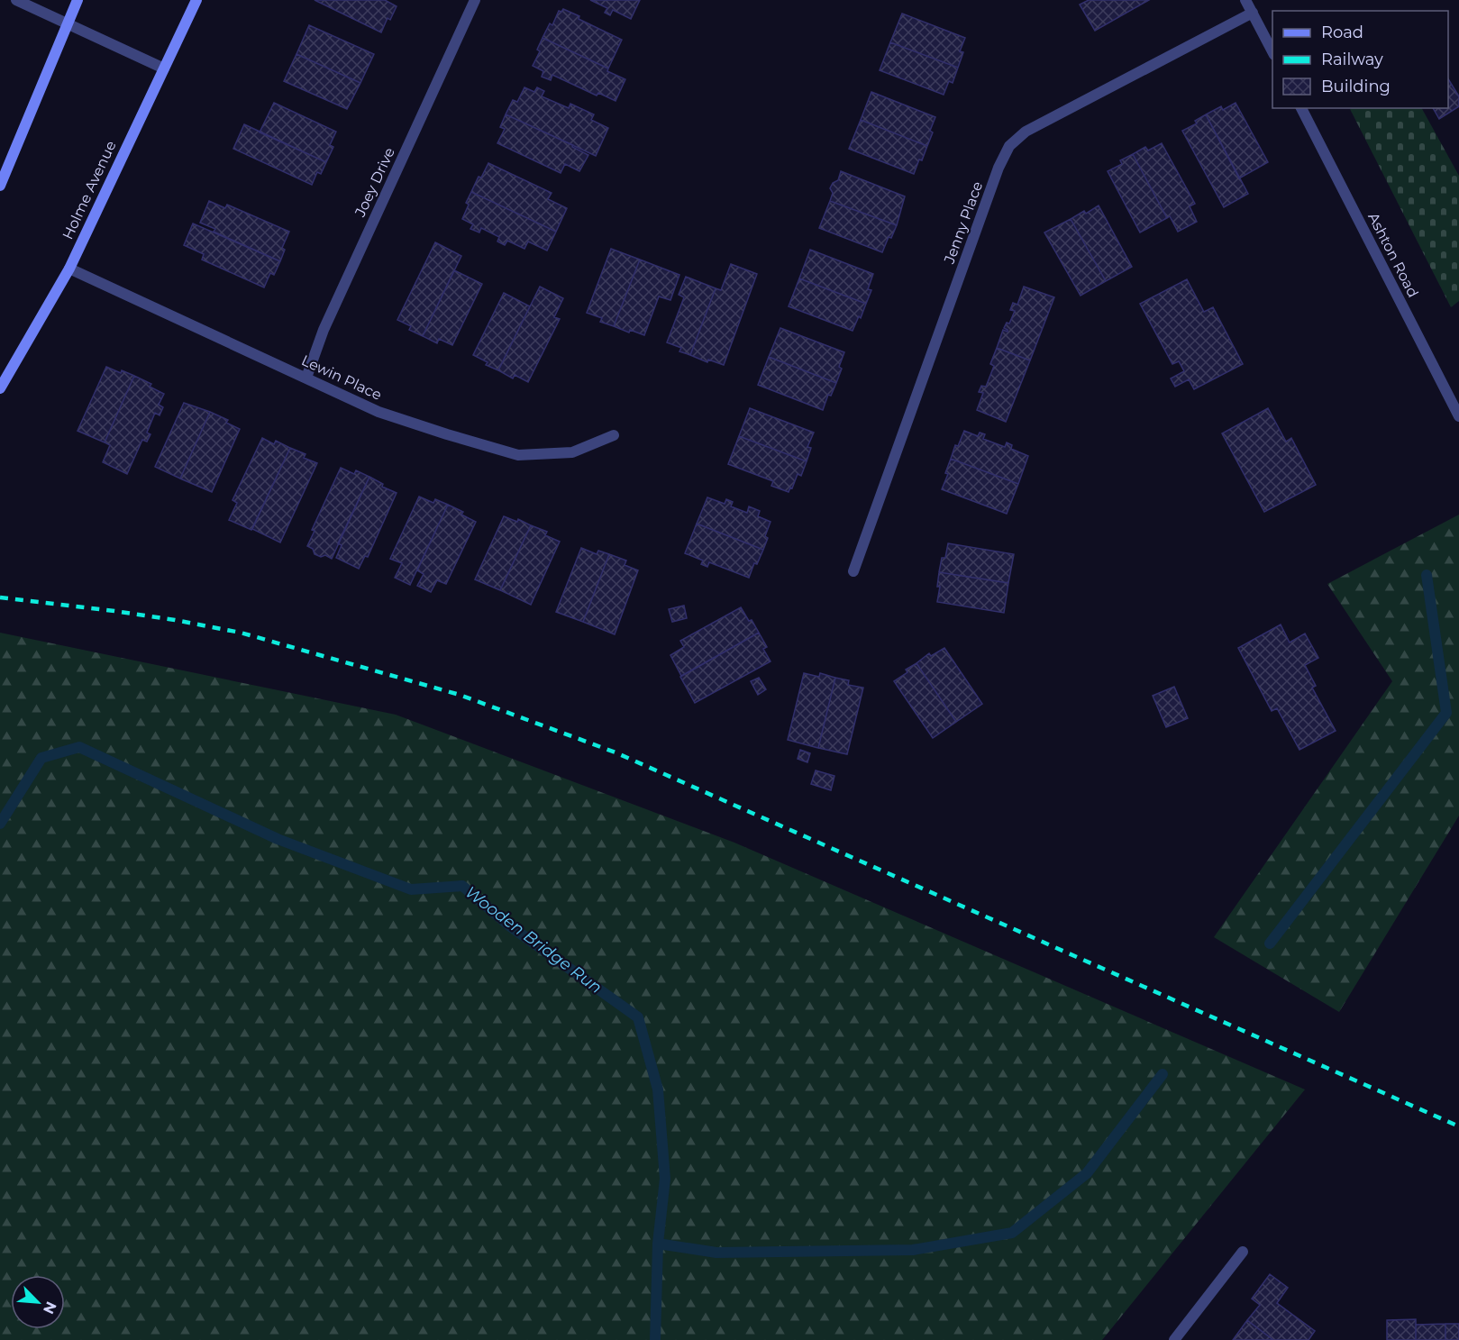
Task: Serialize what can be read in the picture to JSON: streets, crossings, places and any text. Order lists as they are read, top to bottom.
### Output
{
  "streets": {
    "main road": ["Holme Avenue"],
    "street": [
      "Joey Drive",
      "Jenny Place",
      "Ashton Road",
      "Lewin Place"
    ]
  },
  "crossings": [
    ["Joey Drive", "Lewin Place"],
    ["Holme Avenue", "Lewin Place"]
  ],
  "water": ["Wooden Bridge Run"],
  "legend": ["Road", "Railway", "Building"],
  "north": "bottom right"
}
